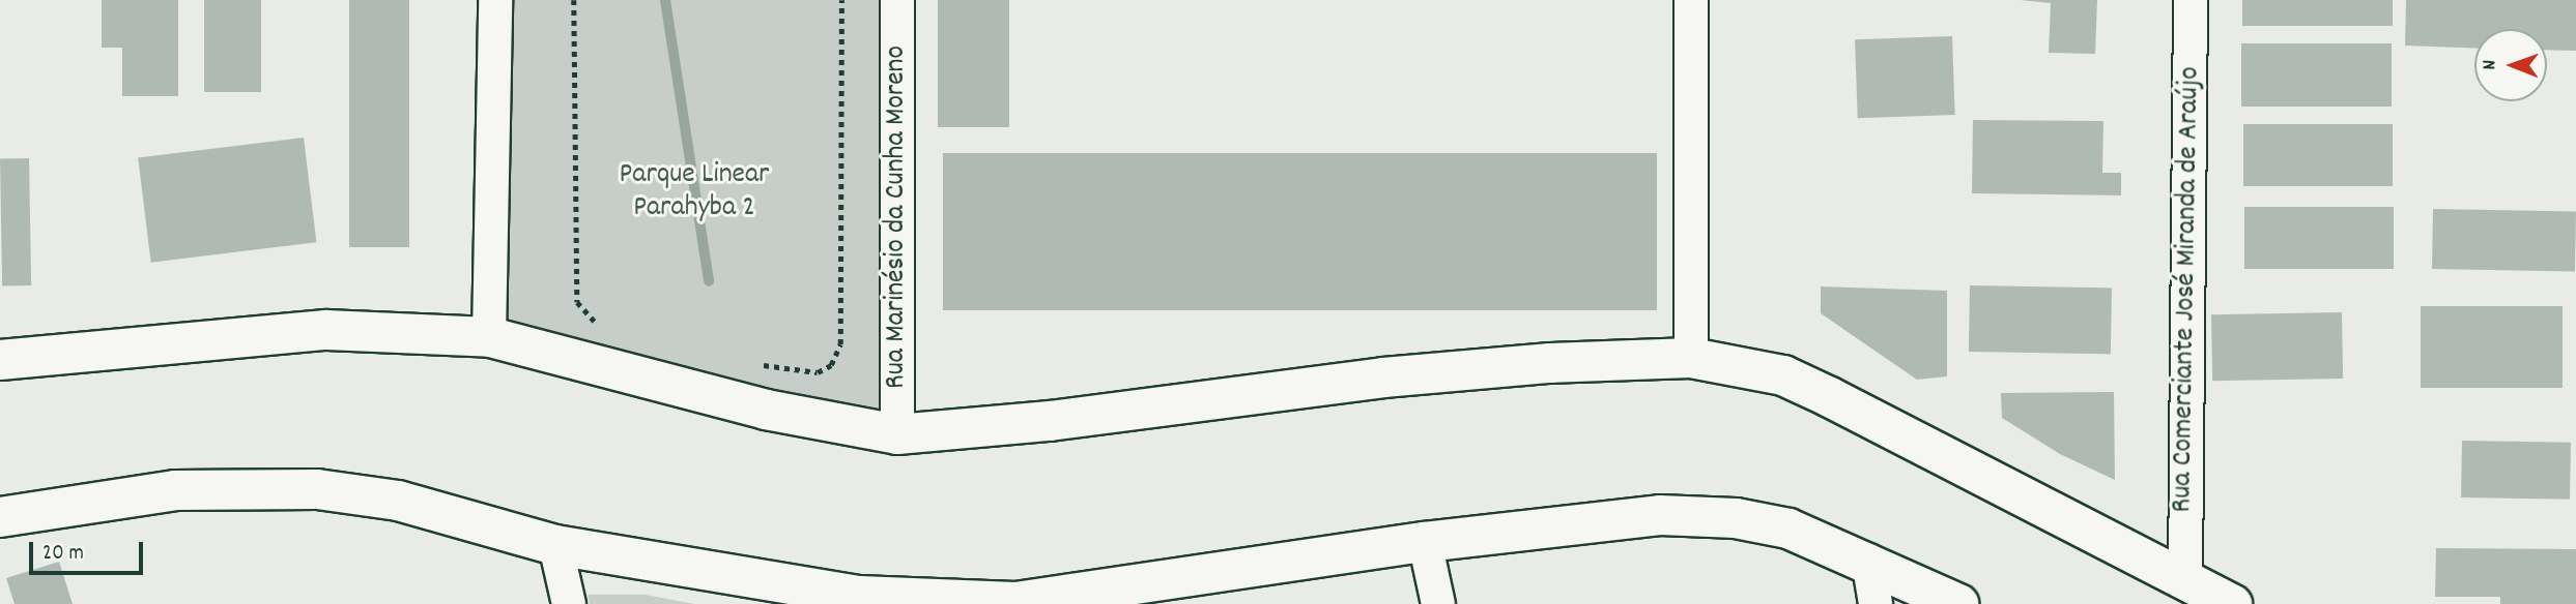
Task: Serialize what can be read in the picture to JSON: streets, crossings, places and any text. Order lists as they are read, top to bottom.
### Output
{
  "streets": {
    "street": ["Rua Marinésio da Cunha Moreno", "Rua Comerciante José Miranda de Araújo"]
  },
  "parks": ["Parque Linear Parahyba 2"],
  "scale_bar": "20 m",
  "north": "left"
}
